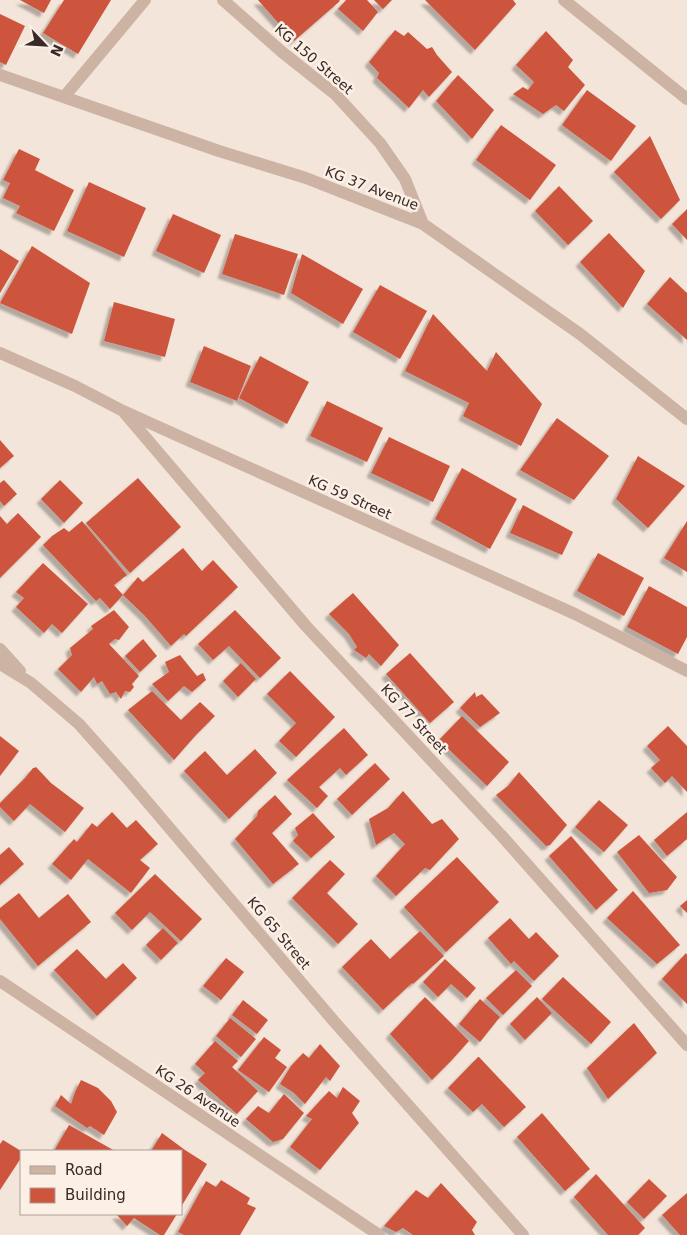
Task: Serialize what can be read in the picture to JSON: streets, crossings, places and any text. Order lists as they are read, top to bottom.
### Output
{
  "streets": {
    "street": [
      "KG 150 Street",
      "KG 37 Avenue",
      "KG 59 Street",
      "KG 77 Street",
      "KG 65 Street",
      "KG 26 Avenue"
    ]
  },
  "crossings": [
    ["KG 150 Street", "KG 37 Avenue"],
    ["KG 59 Street", "KG 77 Street"]
  ],
  "legend": ["Road", "Building"],
  "north": "bottom right"
}
